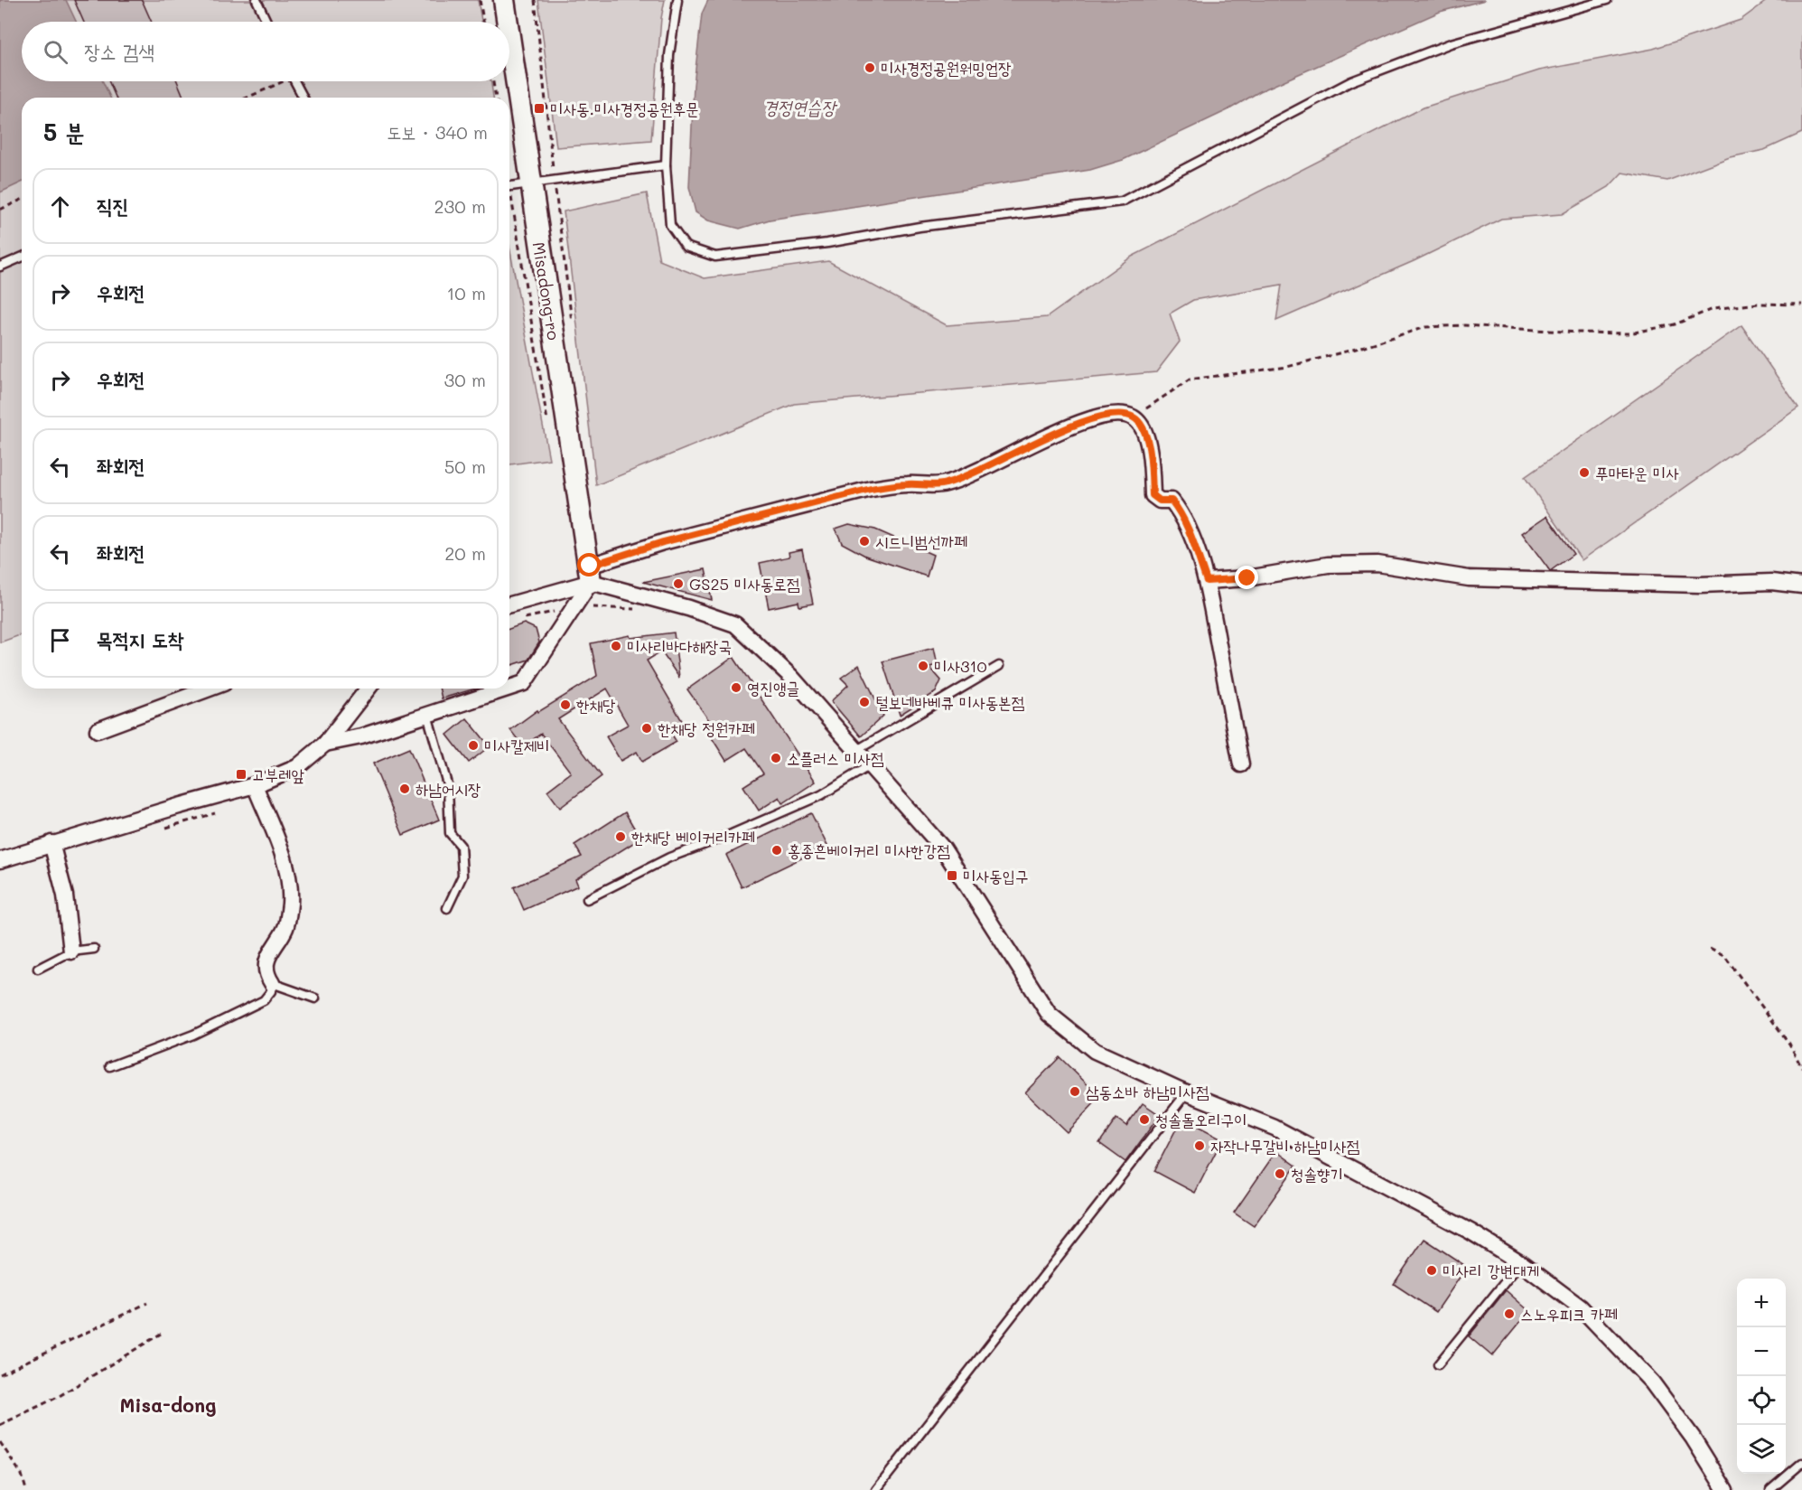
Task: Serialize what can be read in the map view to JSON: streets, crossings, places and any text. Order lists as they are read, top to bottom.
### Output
{
  "streets": {
    "street": ["Misadong-ro"]
  },
  "districts": ["Misa-dong"],
  "water": ["경정연습장"],
  "places": {
    "other": [
      "미사경정공원워밍업장",
      "푸마타운 미사",
      "시드니범선까페",
      "GS25 미사동로점",
      "미사리바다해장국",
      "미사310",
      "영진앵글",
      "털보네바베큐 미사동본점",
      "한채당",
      "한채당 정원카페",
      "미사칼제비",
      "소플러스 미사점",
      "하남어시장",
      "한채당 베이커리카페",
      "홍종흔베이커리 미사한강점",
      "삼동소바 하남미사점",
      "청솔돌오리구이",
      "자작나무갈비 하남미사점",
      "청솔향기",
      "미사리 강변대게",
      "스노우피크 카페"
    ],
    "transit": ["미사동.미사경정공원후문", "고부레앞", "미사동입구"]
  },
  "page": {
    "search": "장소 검색",
    "heading": ["5 분", "도보 · 340 m"],
    "list": [
      ["직진", "230 m"],
      ["우회전", "10 m"],
      ["우회전", "30 m"],
      ["좌회전", "50 m"],
      ["좌회전", "20 m"],
      "목적지 도착"
    ],
    "map_buttons": ["+", "−"]
  }
}
